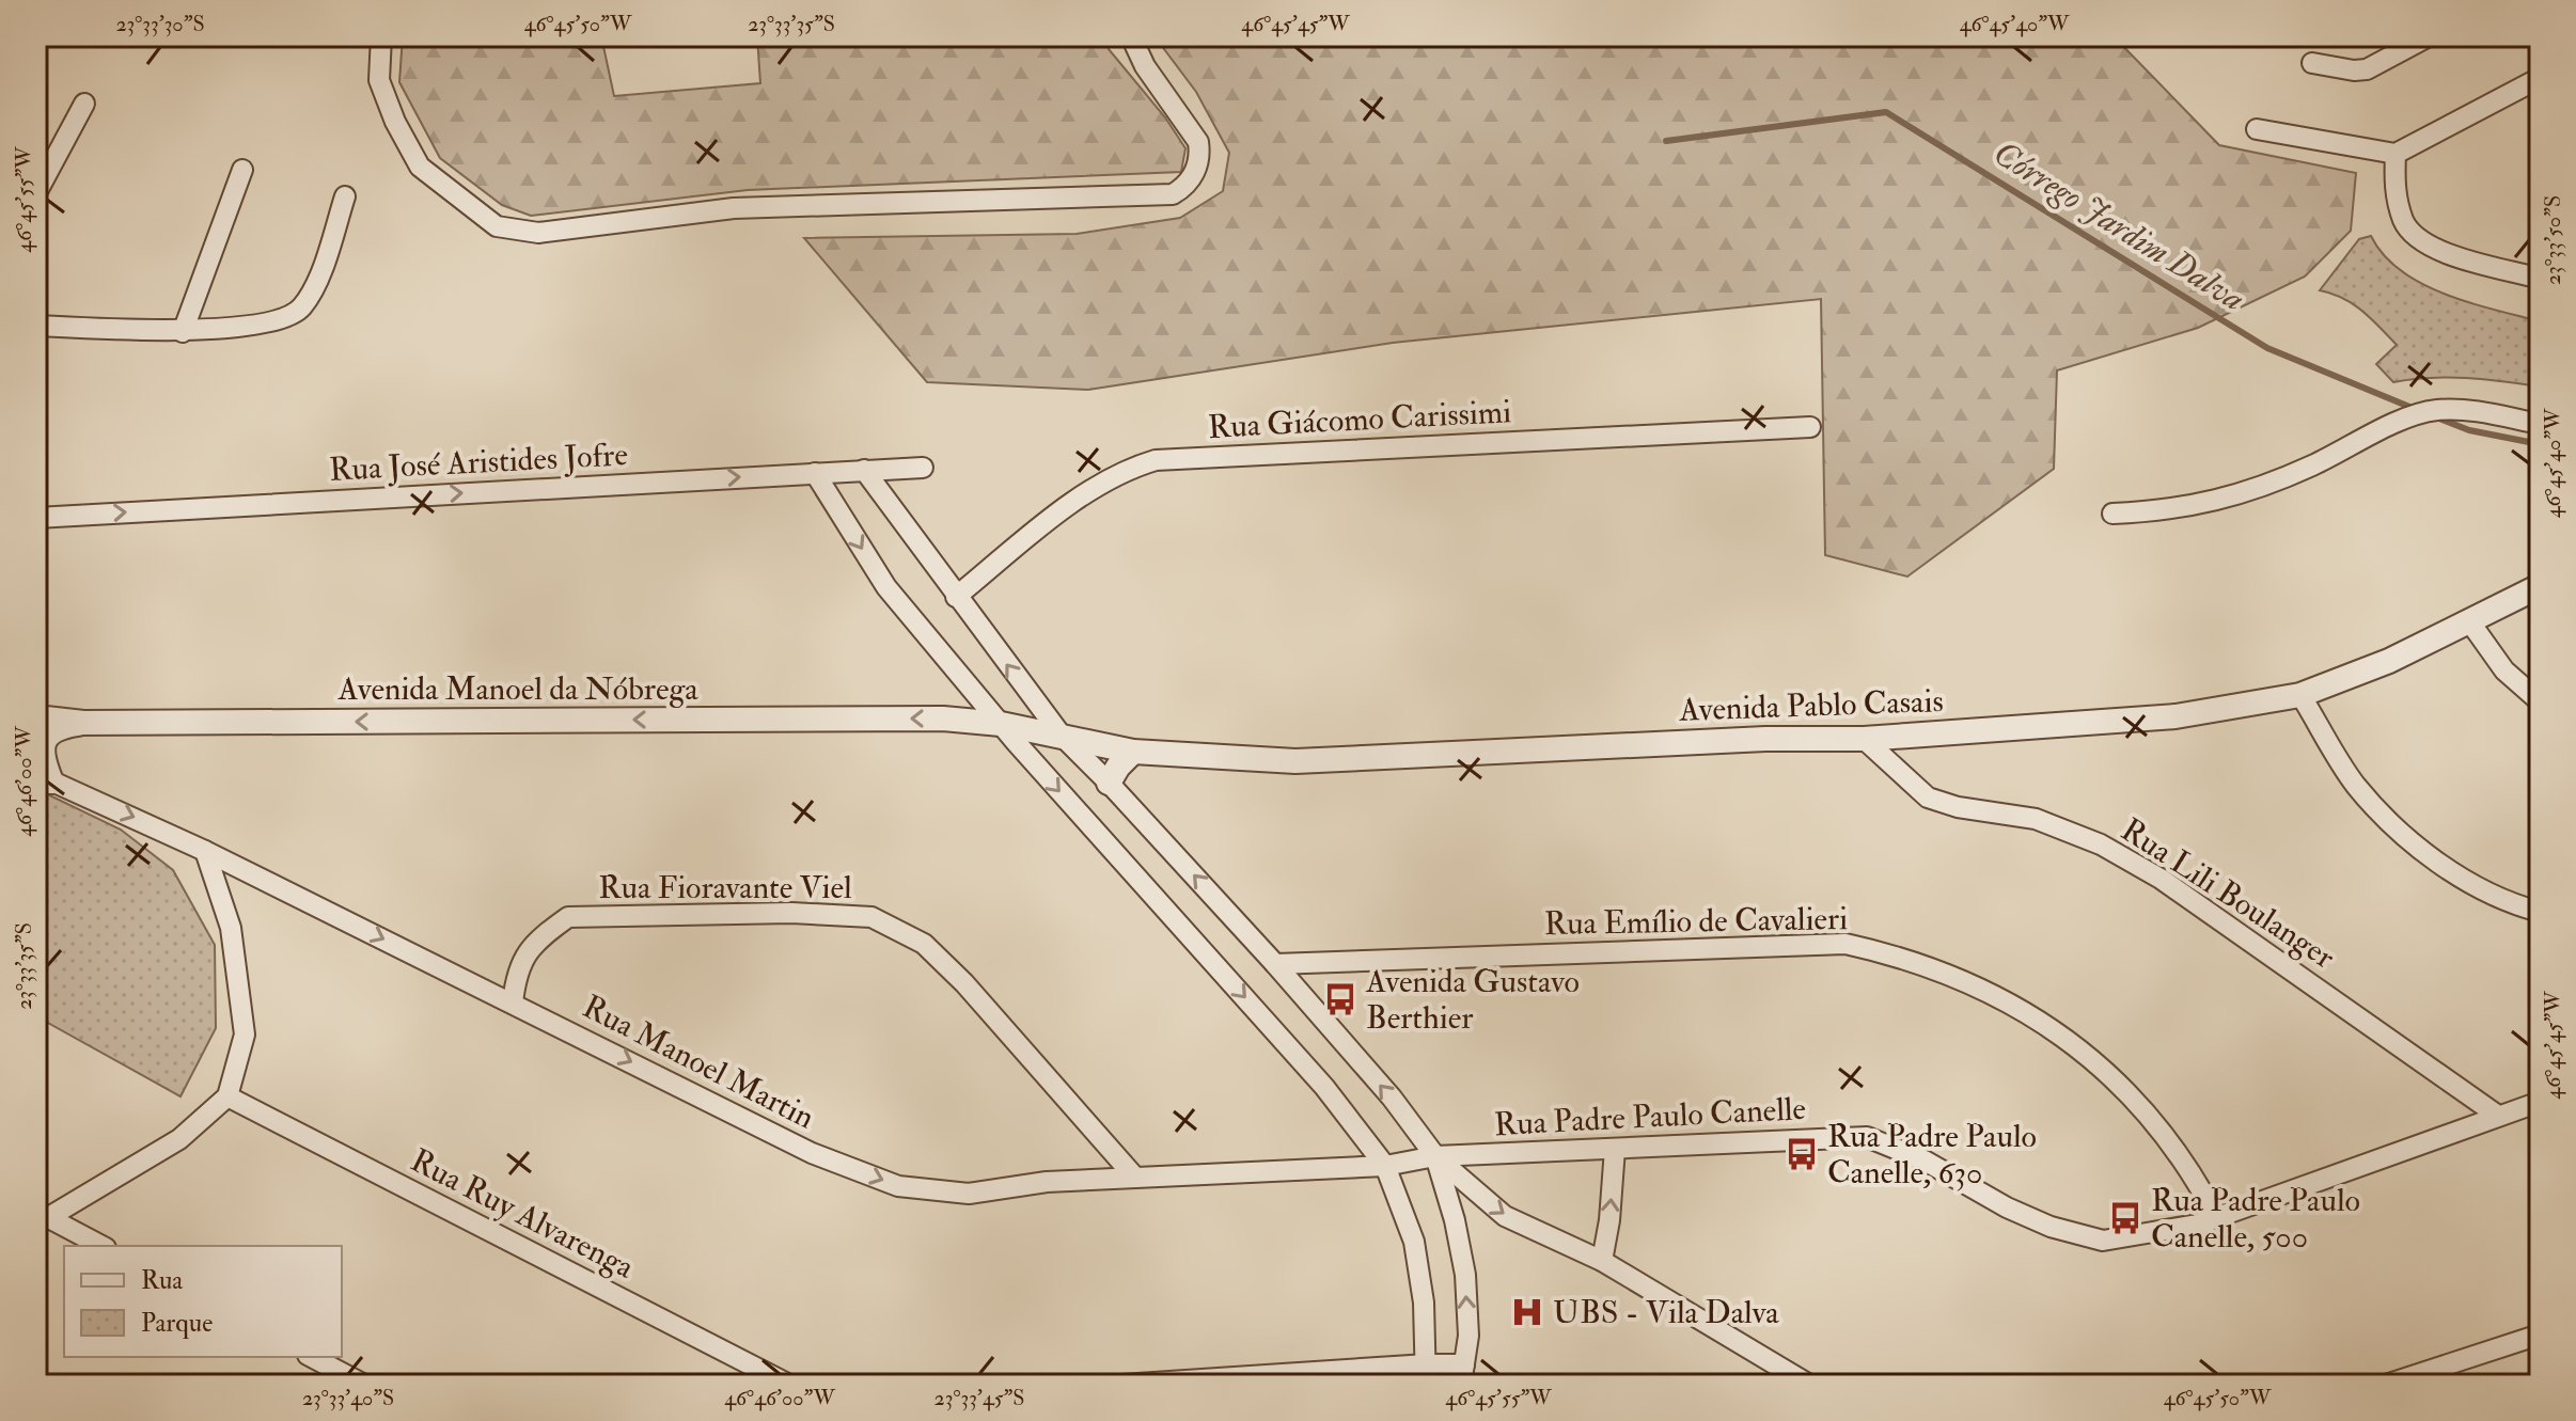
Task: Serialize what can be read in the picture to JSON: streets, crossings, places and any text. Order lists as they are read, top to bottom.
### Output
{
  "streets": {
    "street": [
      "Rua Giácomo Carissimi",
      "Rua José Aristides Jofre",
      "Avenida Manoel da Nóbrega",
      "Avenida Pablo Casais",
      "Rua Fioravante Viel",
      "Rua Lili Boulanger",
      "Rua Emílio de Cavalieri",
      "Rua Manoel Martin",
      "Rua Padre Paulo Canelle",
      "Rua Ruy Alvarenga"
    ]
  },
  "crossings": [
    ["Avenida Manoel da Nóbrega", "Avenida Pablo Casais"],
    ["Avenida Pablo Casais", "Rua Lili Boulanger"],
    ["Rua Fioravante Viel", "Rua Manoel Martin"],
    ["Rua Lili Boulanger", "Rua Padre Paulo Canelle"],
    ["Rua Emílio de Cavalieri", "Rua Padre Paulo Canelle"],
    ["Rua Manoel Martin", "Rua Padre Paulo Canelle"]
  ],
  "one_way": ["Rua José Aristides Jofre", "Avenida Manoel da Nóbrega", "Rua Manoel Martin"],
  "water": ["Córrego Jardim Dalva"],
  "places": {
    "bus stop": ["Avenida Gustavo Berthier", "Rua Padre Paulo Canelle, 630", "Rua Padre Paulo Canelle, 500"],
    "hospital": ["UBS - Vila Dalva"]
  },
  "legend": ["Rua", "Parque"],
  "coordinates": [
    "23°33'30\"S",
    "46°45'50\"W",
    "23°33'35\"S",
    "46°45'45\"W",
    "46°45'40\"W",
    "46°45'55\"W",
    "23°33'50\"S",
    "46°46'00\"W",
    "23°33'40\"S",
    "23°33'45\"S"
  ]
}
